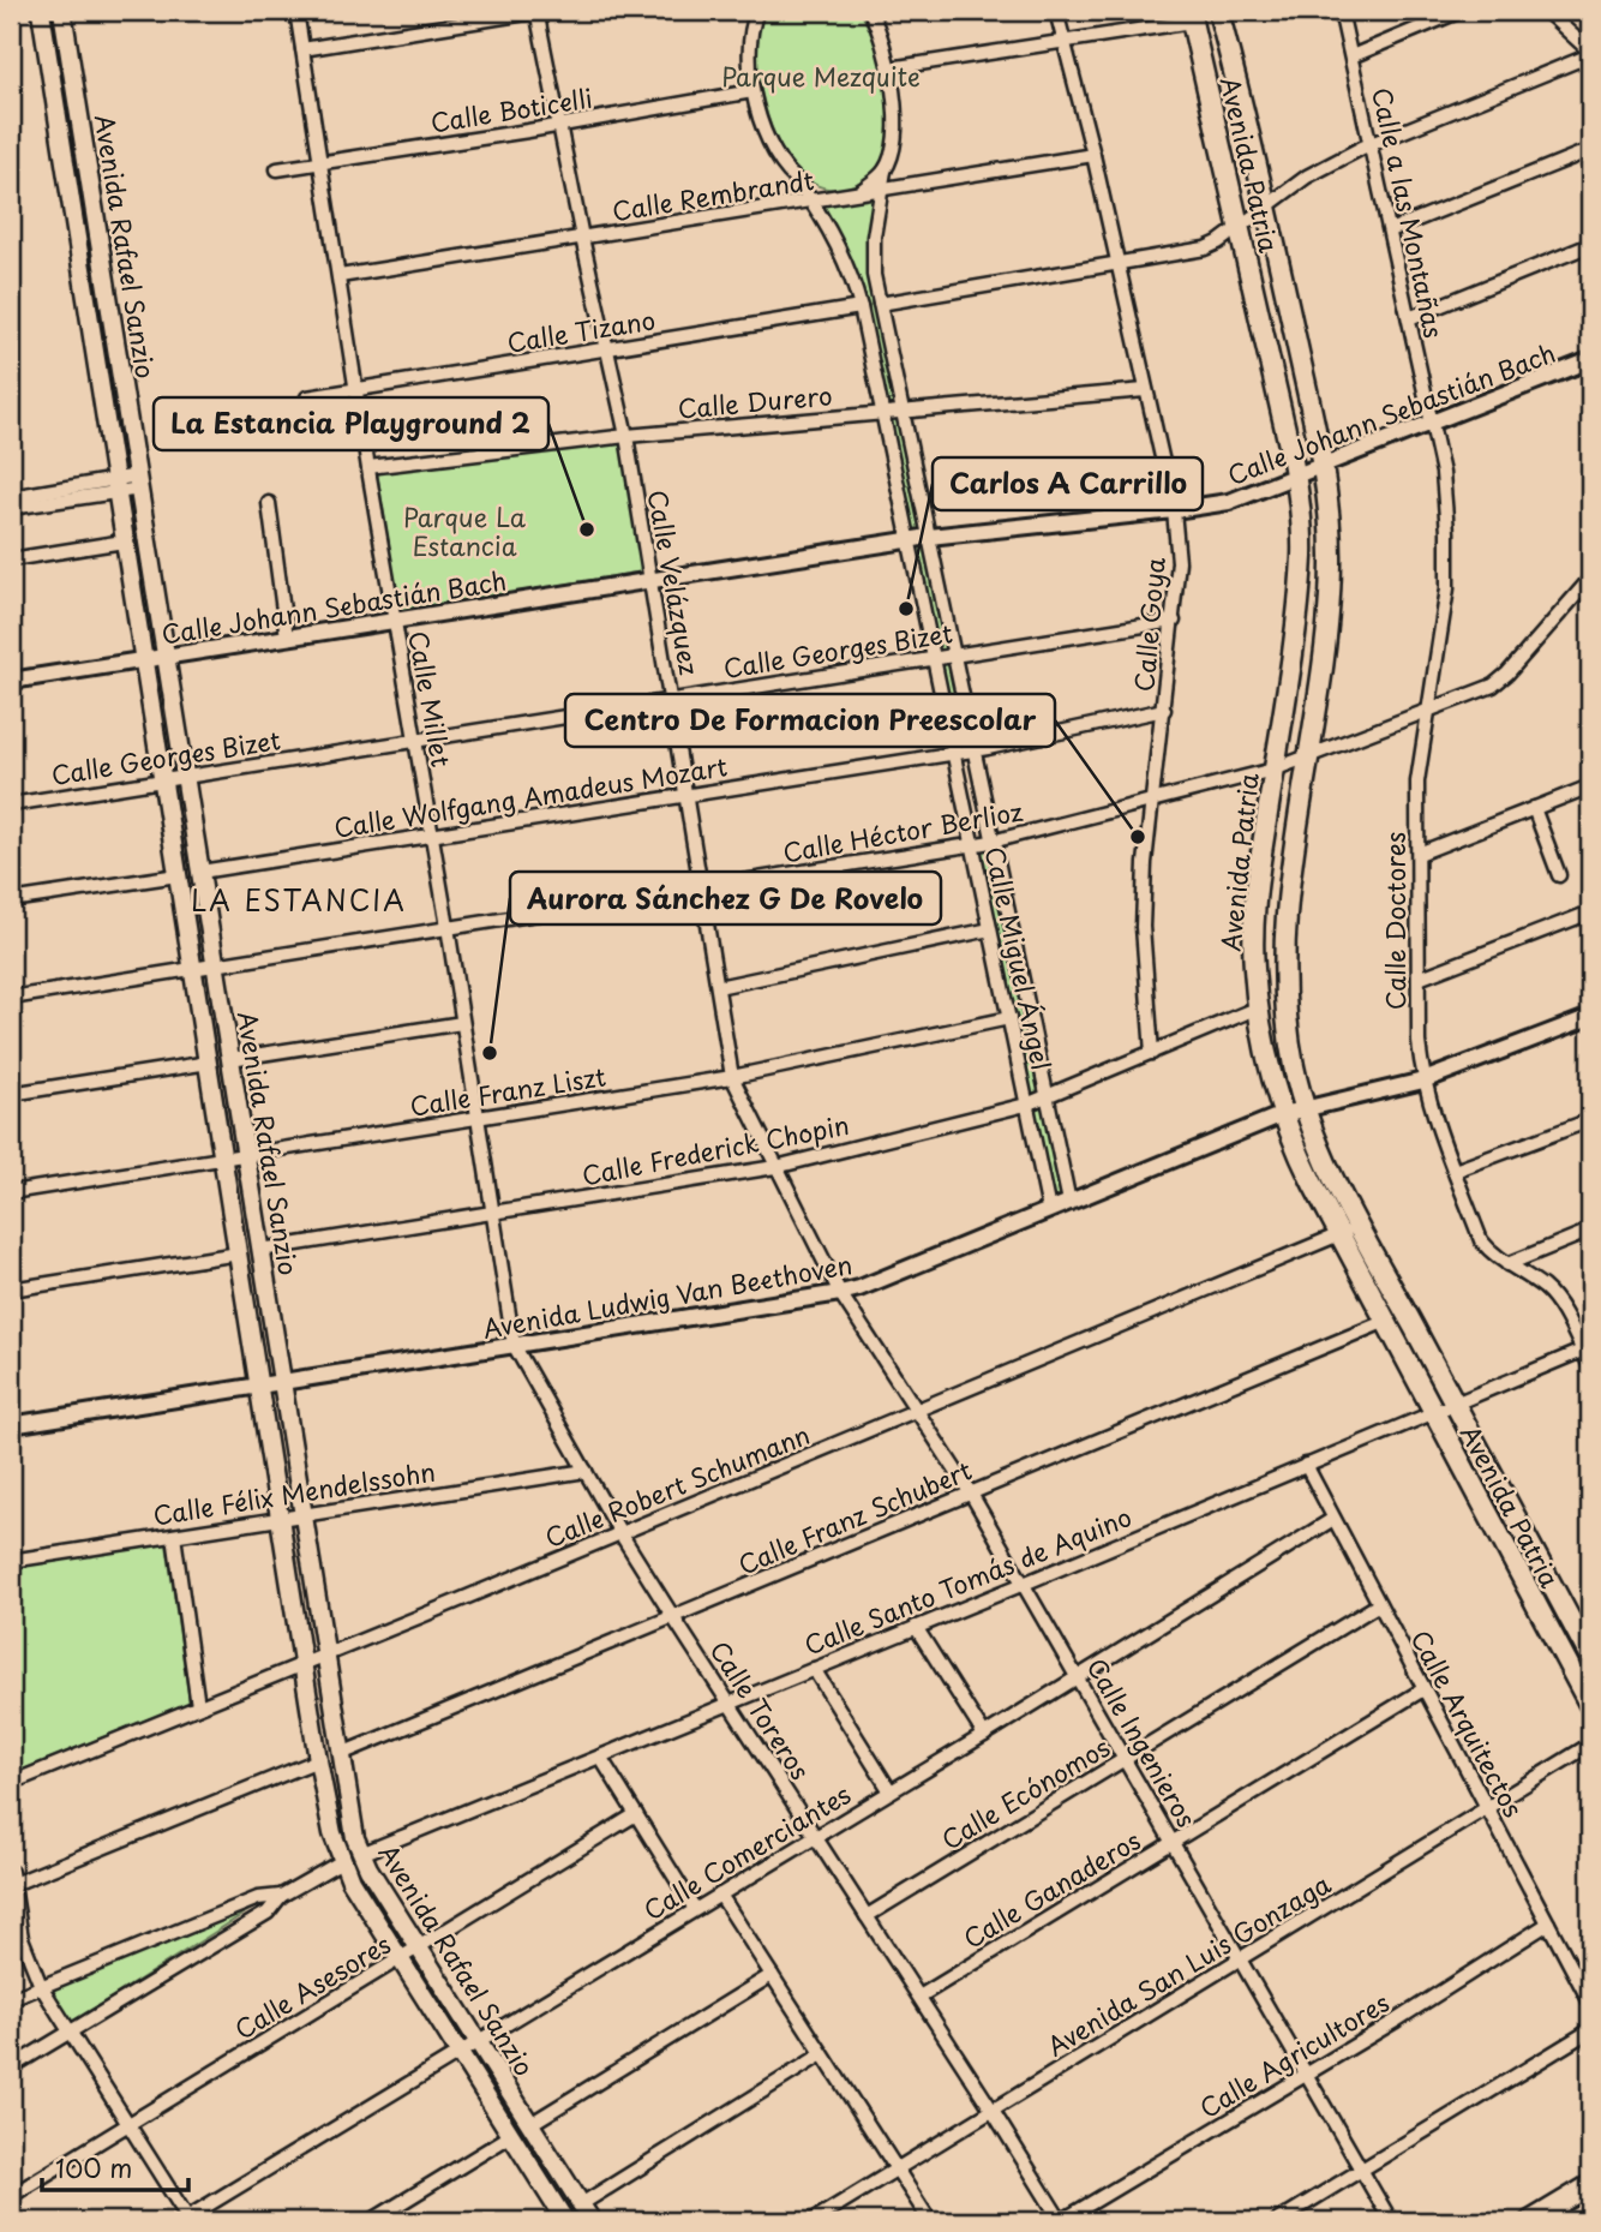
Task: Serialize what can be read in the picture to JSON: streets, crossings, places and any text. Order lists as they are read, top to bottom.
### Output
{
  "streets": {
    "main road": ["Avenida Patria", "Avenida Rafael Sanzio"],
    "street": [
      "Calle Boticelli",
      "Calle Rembrandt",
      "Calle a las Montañas",
      "Calle Tizano",
      "Calle Durero",
      "Calle Johann Sebastián Bach",
      "Calle Velázquez",
      "Calle Goya",
      "Calle Georges Bizet",
      "Calle Millet",
      "Calle Wolfgang Amadeus Mozart",
      "Calle Héctor Berlioz",
      "Calle Doctores",
      "Calle Miguel Ángel",
      "Calle Franz Liszt",
      "Calle Frederick Chopin",
      "Avenida Ludwig Van Beethoven",
      "Calle Robert Schumann",
      "Calle Félix Mendelssohn",
      "Calle Franz Schubert",
      "Calle Santo Tomás de Aquino",
      "Calle Toreros",
      "Calle Arquitectos",
      "Calle Ingenieros",
      "Calle Ecónomos",
      "Calle Comerciantes",
      "Calle Ganaderos",
      "Avenida San Luis Gonzaga",
      "Calle Asesores",
      "Calle Agricultores"
    ]
  },
  "crossings": [
    ["Calle Boticelli", "Calle Velázquez"],
    ["Calle Boticelli", "Calle Millet"],
    ["Calle Boticelli", "Calle Miguel Ángel"],
    ["Avenida Patria", "Calle Johann Sebastián Bach"],
    ["Avenida Patria", "Calle Héctor Berlioz"],
    ["Avenida Patria", "Calle Frederick Chopin"],
    ["Avenida Patria", "Avenida Ludwig Van Beethoven"],
    ["Avenida Patria", "Calle Robert Schumann"],
    ["Avenida Patria", "Calle Franz Schubert"],
    ["Avenida Patria", "Calle Santo Tomás de Aquino"],
    ["Calle Rembrandt", "Calle Velázquez"],
    ["Calle Rembrandt", "Calle Goya"],
    ["Calle Rembrandt", "Calle Millet"],
    ["Calle Rembrandt", "Calle Miguel Ángel"],
    ["Calle a las Montañas", "Calle Johann Sebastián Bach"],
    ["Calle a las Montañas", "Calle Doctores"],
    ["Avenida Rafael Sanzio", "Calle Johann Sebastián Bach"],
    ["Avenida Rafael Sanzio", "Calle Georges Bizet"],
    ["Avenida Rafael Sanzio", "Calle Wolfgang Amadeus Mozart"],
    ["Avenida Rafael Sanzio", "Calle Héctor Berlioz"],
    ["Avenida Rafael Sanzio", "Calle Franz Liszt"],
    ["Avenida Rafael Sanzio", "Calle Frederick Chopin"],
    ["Avenida Rafael Sanzio", "Avenida Ludwig Van Beethoven"],
    ["Avenida Rafael Sanzio", "Calle Robert Schumann"],
    ["Avenida Rafael Sanzio", "Calle Félix Mendelssohn"],
    ["Avenida Rafael Sanzio", "Calle Franz Schubert"],
    ["Avenida Rafael Sanzio", "Calle Santo Tomás de Aquino"],
    ["Avenida Rafael Sanzio", "Calle Comerciantes"],
    ["Avenida Rafael Sanzio", "Calle Asesores"],
    ["Calle Tizano", "Calle Velázquez"],
    ["Calle Tizano", "Calle Millet"],
    ["Calle Tizano", "Calle Miguel Ángel"],
    ["Calle Durero", "Calle Velázquez"],
    ["Calle Durero", "Calle Goya"],
    ["Calle Durero", "Calle Millet"],
    ["Calle Durero", "Calle Miguel Ángel"],
    ["Calle Johann Sebastián Bach", "Calle Velázquez"],
    ["Calle Johann Sebastián Bach", "Calle Goya"],
    ["Calle Johann Sebastián Bach", "Calle Millet"],
    ["Calle Johann Sebastián Bach", "Calle Doctores"],
    ["Calle Johann Sebastián Bach", "Calle Miguel Ángel"],
    ["Calle Velázquez", "Calle Georges Bizet"],
    ["Calle Velázquez", "Calle Wolfgang Amadeus Mozart"],
    ["Calle Velázquez", "Calle Héctor Berlioz"],
    ["Calle Velázquez", "Calle Franz Liszt"],
    ["Calle Velázquez", "Calle Frederick Chopin"],
    ["Calle Velázquez", "Avenida Ludwig Van Beethoven"],
    ["Calle Velázquez", "Calle Ingenieros"],
    ["Calle Goya", "Calle Georges Bizet"],
    ["Calle Goya", "Calle Wolfgang Amadeus Mozart"],
    ["Calle Goya", "Calle Héctor Berlioz"],
    ["Calle Goya", "Calle Frederick Chopin"],
    ["Calle Georges Bizet", "Calle Millet"],
    ["Calle Georges Bizet", "Calle Miguel Ángel"],
    ["Calle Millet", "Calle Wolfgang Amadeus Mozart"],
    ["Calle Millet", "Calle Héctor Berlioz"],
    ["Calle Millet", "Calle Franz Liszt"],
    ["Calle Millet", "Calle Frederick Chopin"],
    ["Calle Millet", "Avenida Ludwig Van Beethoven"],
    ["Calle Millet", "Calle Toreros"],
    ["Calle Wolfgang Amadeus Mozart", "Calle Miguel Ángel"],
    ["Calle Héctor Berlioz", "Calle Doctores"],
    ["Calle Héctor Berlioz", "Calle Miguel Ángel"],
    ["Calle Doctores", "Avenida Ludwig Van Beethoven"],
    ["Calle Doctores", "Calle Santo Tomás de Aquino"],
    ["Calle Miguel Ángel", "Calle Franz Liszt"],
    ["Calle Miguel Ángel", "Calle Frederick Chopin"],
    ["Calle Miguel Ángel", "Avenida Ludwig Van Beethoven"],
    ["Avenida Ludwig Van Beethoven", "Calle Toreros"],
    ["Avenida Ludwig Van Beethoven", "Calle Ingenieros"],
    ["Calle Robert Schumann", "Calle Toreros"],
    ["Calle Robert Schumann", "Calle Ingenieros"],
    ["Calle Félix Mendelssohn", "Calle Toreros"],
    ["Calle Franz Schubert", "Calle Toreros"],
    ["Calle Franz Schubert", "Calle Ingenieros"],
    ["Calle Santo Tomás de Aquino", "Calle Toreros"],
    ["Calle Santo Tomás de Aquino", "Calle Arquitectos"],
    ["Calle Santo Tomás de Aquino", "Calle Ingenieros"],
    ["Calle Toreros", "Calle Ecónomos"],
    ["Calle Toreros", "Calle Comerciantes"],
    ["Calle Toreros", "Calle Ganaderos"],
    ["Calle Toreros", "Avenida San Luis Gonzaga"],
    ["Calle Toreros", "Calle Agricultores"],
    ["Calle Arquitectos", "Calle Ecónomos"],
    ["Calle Arquitectos", "Calle Comerciantes"],
    ["Calle Arquitectos", "Calle Ganaderos"],
    ["Calle Arquitectos", "Avenida San Luis Gonzaga"],
    ["Calle Arquitectos", "Calle Agricultores"],
    ["Calle Ingenieros", "Calle Ecónomos"],
    ["Calle Ingenieros", "Calle Comerciantes"],
    ["Calle Ingenieros", "Calle Ganaderos"],
    ["Calle Ingenieros", "Avenida San Luis Gonzaga"],
    ["Calle Ingenieros", "Calle Agricultores"]
  ],
  "districts": ["LA ESTANCIA"],
  "parks": ["Parque Mezquite", "Parque La Estancia"],
  "places": [
    "La Estancia Playground 2",
    "Carlos A Carrillo",
    "Centro De Formacion Preescolar",
    "Aurora Sánchez G De Rovelo"
  ],
  "scale_bar": "100 m"
}
